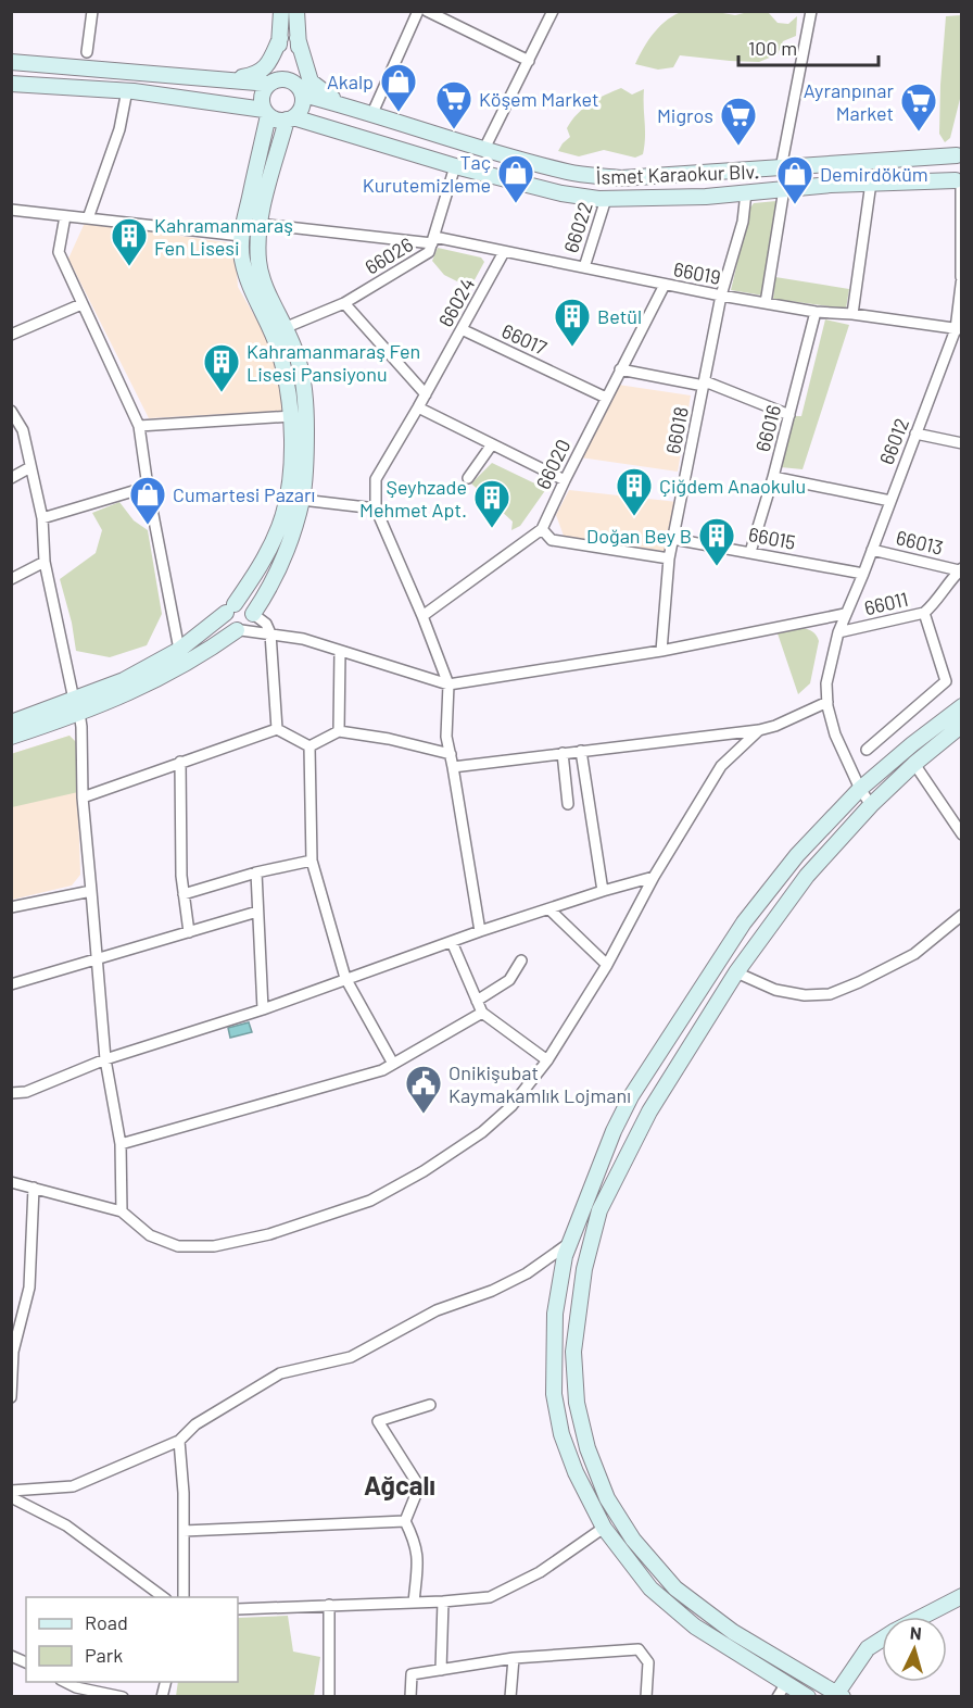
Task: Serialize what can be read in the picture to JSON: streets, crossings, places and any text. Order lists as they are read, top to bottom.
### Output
{
  "streets": {
    "main road": ["İsmet Karaokur Blv."],
    "street": [
      "66022",
      "66026",
      "66019",
      "66024",
      "66017",
      "66016",
      "66018",
      "66012",
      "66020",
      "66015",
      "66013",
      "66011"
    ]
  },
  "crossings": [
    ["İsmet Karaokur Blv.", "66022"],
    ["İsmet Karaokur Blv.", "66026"],
    ["İsmet Karaokur Blv.", "66018"],
    ["İsmet Karaokur Blv.", "66012"],
    ["66022", "66019"],
    ["66026", "66019"],
    ["66019", "66024"],
    ["66019", "66016"],
    ["66019", "66018"],
    ["66019", "66012"],
    ["66019", "66020"],
    ["66024", "66017"],
    ["66017", "66020"],
    ["66016", "66015"],
    ["66018", "66015"],
    ["66012", "66015"],
    ["66012", "66013"],
    ["66012", "66011"],
    ["66013", "66011"]
  ],
  "districts": ["Ağcalı"],
  "places": {
    "shop": [
      "Akalp",
      "Taç Kurutemizleme",
      "Demirdöküm",
      "Cumartesi Pazarı"
    ],
    "supermarket": ["Köşem Market", "Ayranpınar Market", "Migros"],
    "building": [
      "Kahramanmaraş Fen Lisesi",
      "Betül",
      "Kahramanmaraş Fen Lisesi Pansiyonu",
      "Çiğdem Anaokulu",
      "Şeyhzade Mehmet Apt.",
      "Doğan Bey B"
    ],
    "public building": ["Onikişubat Kaymakamlık Lojmanı"]
  },
  "legend": ["Road", "Park"],
  "scale_bar": "100 m",
  "north": "top"
}
